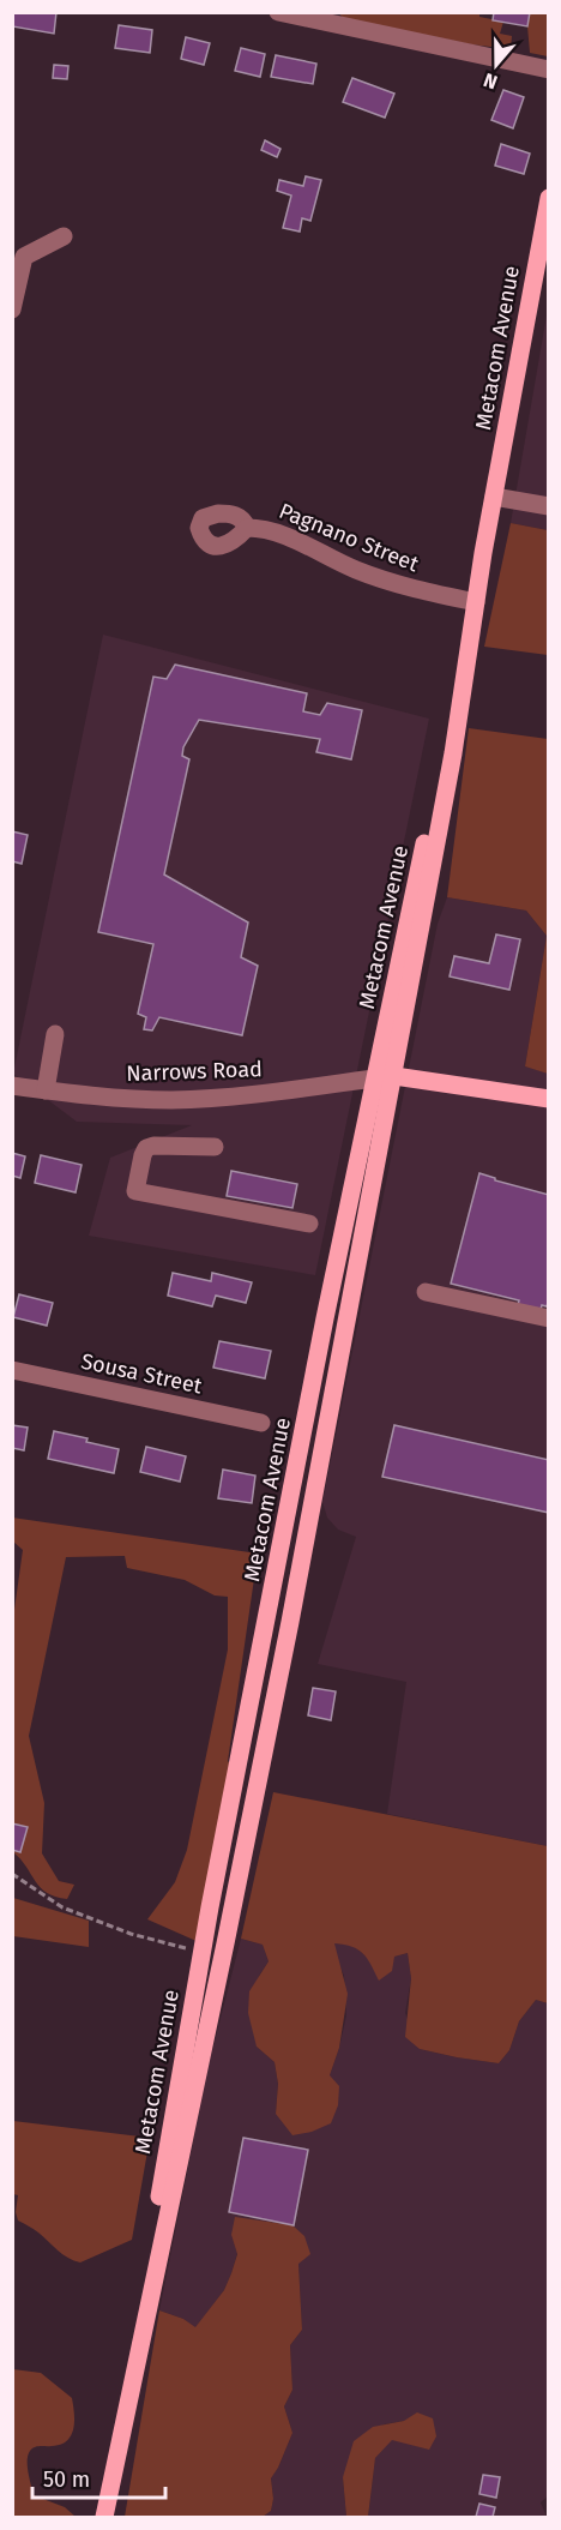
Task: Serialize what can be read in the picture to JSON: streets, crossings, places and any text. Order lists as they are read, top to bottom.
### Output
{
  "streets": {
    "main road": ["Metacom Avenue"],
    "street": ["Pagnano Street", "Narrows Road", "Sousa Street"]
  },
  "crossings": [
    ["Metacom Avenue", "Pagnano Street"],
    ["Metacom Avenue", "Narrows Road"]
  ],
  "scale_bar": "50 m",
  "north": "bottom"
}
